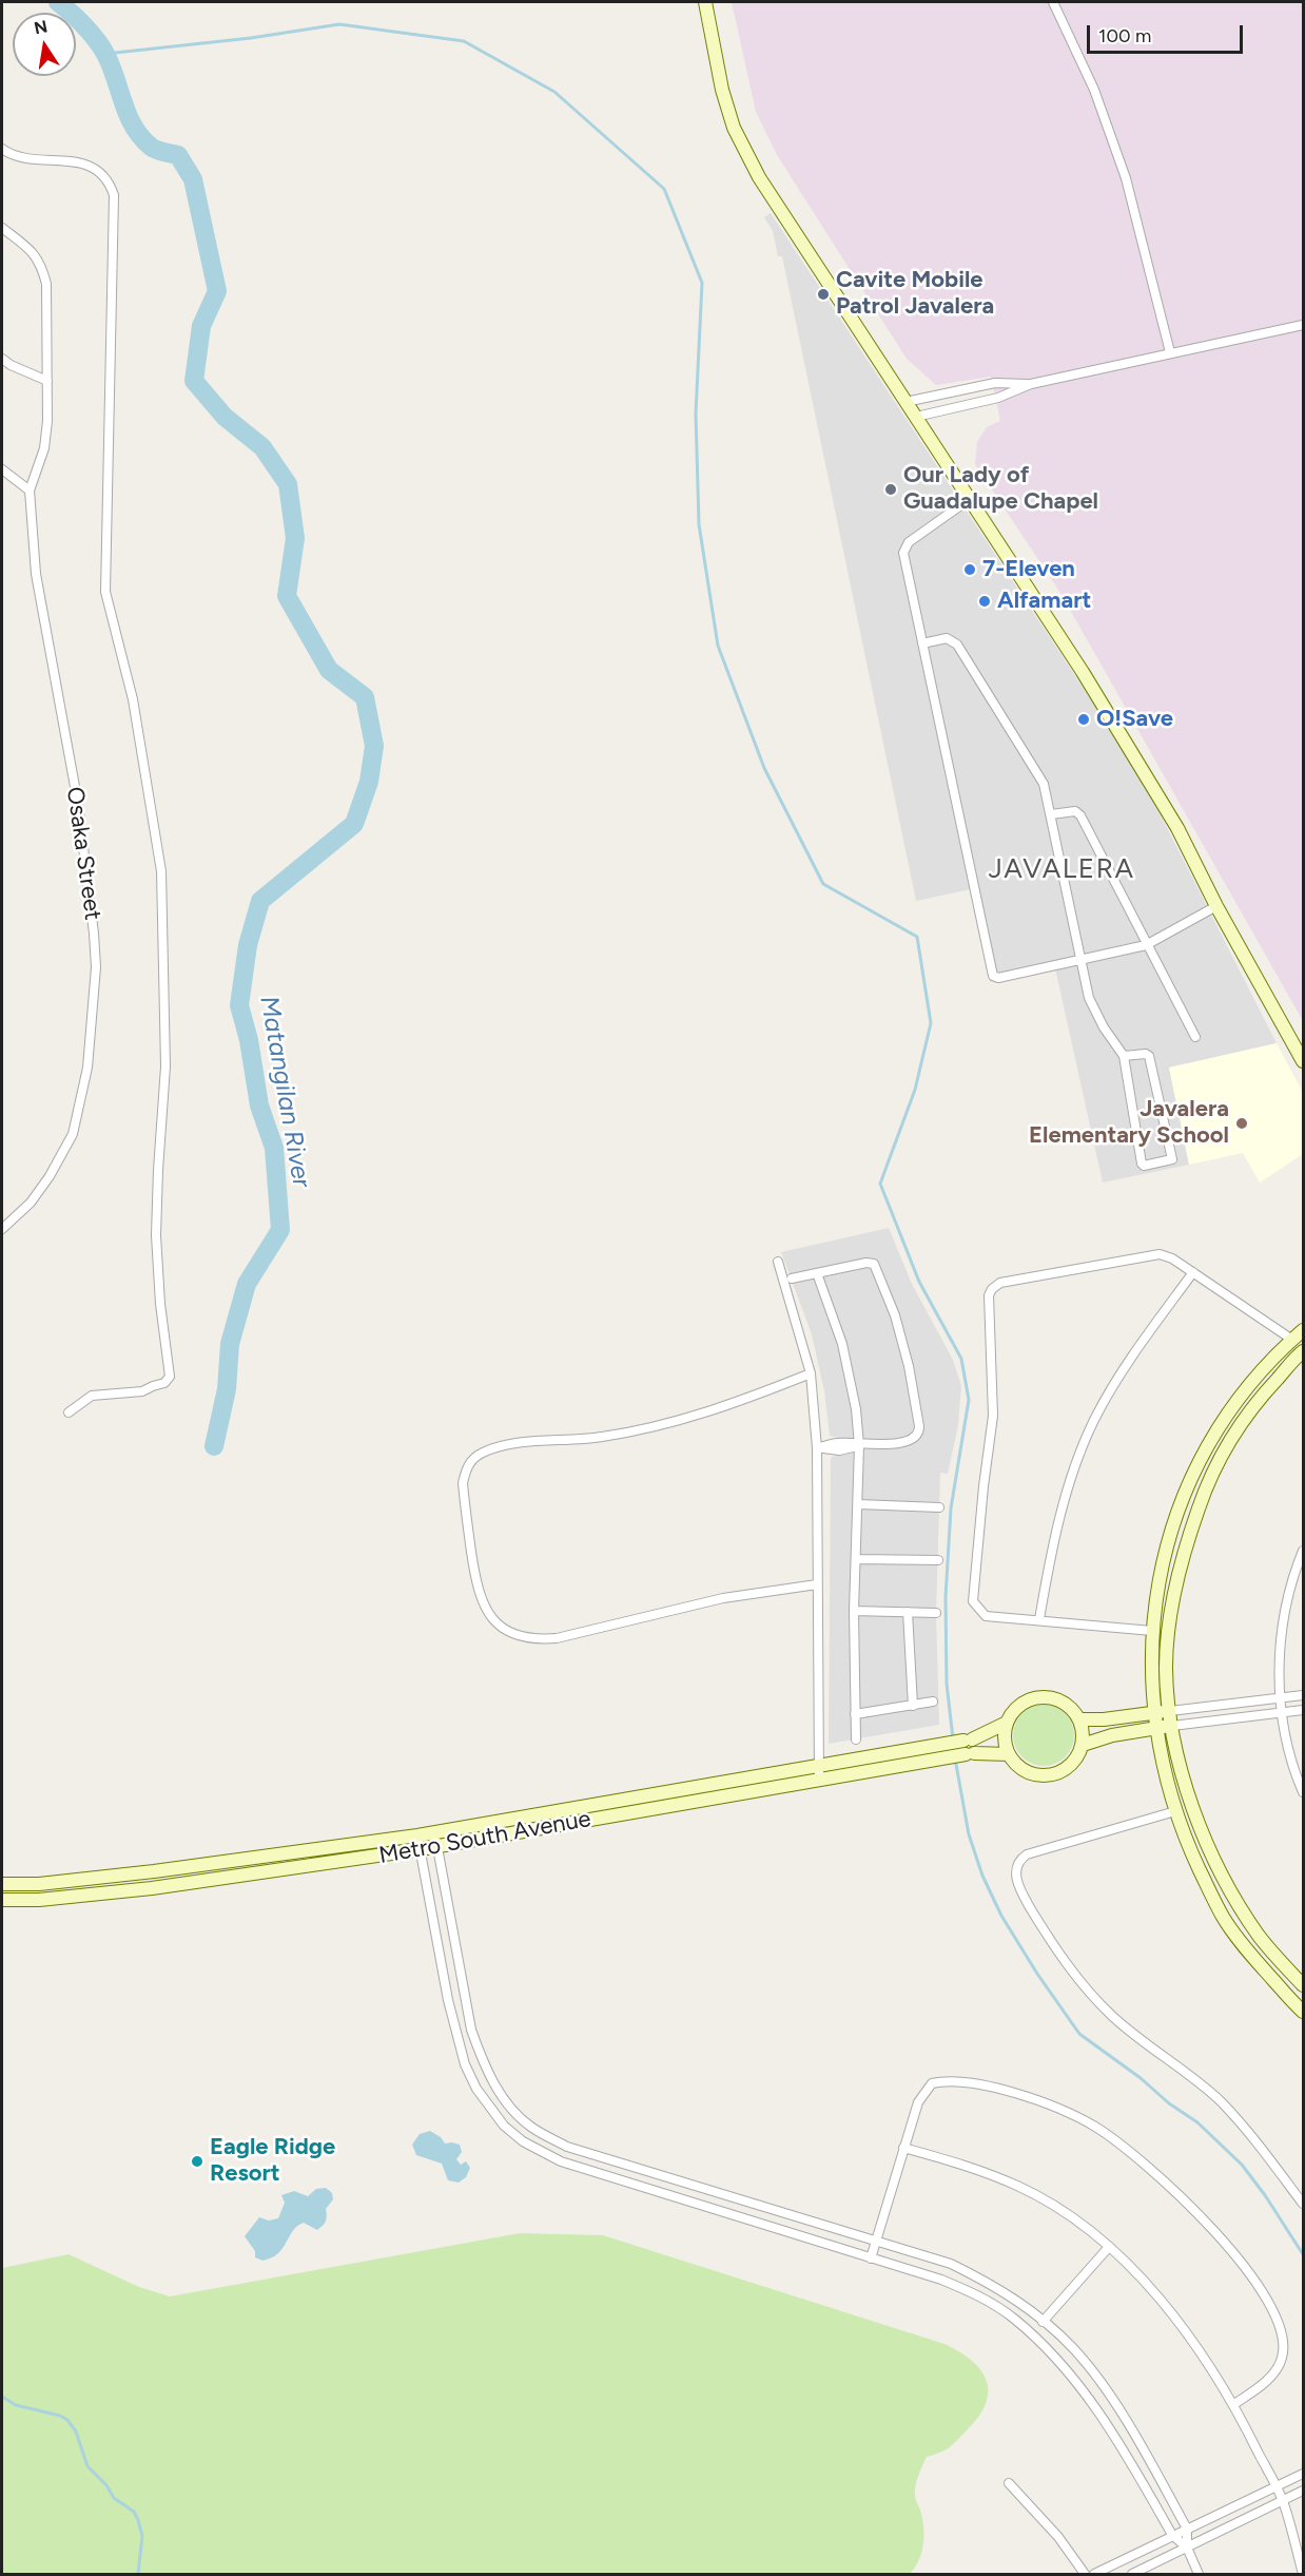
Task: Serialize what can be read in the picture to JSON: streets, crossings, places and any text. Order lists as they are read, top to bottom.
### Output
{
  "streets": {
    "street": ["Osaka Street", "Metro South Avenue"]
  },
  "districts": ["JAVALERA"],
  "water": ["Matangilan River"],
  "places": [
    "Cavite Mobile Patrol Javalera",
    "Our Lady of Guadalupe Chapel",
    "7-Eleven",
    "Alfamart",
    "O!Save",
    "Javalera Elementary School",
    "Eagle Ridge Resort"
  ],
  "scale_bar": "100 m",
  "north": "top"
}
